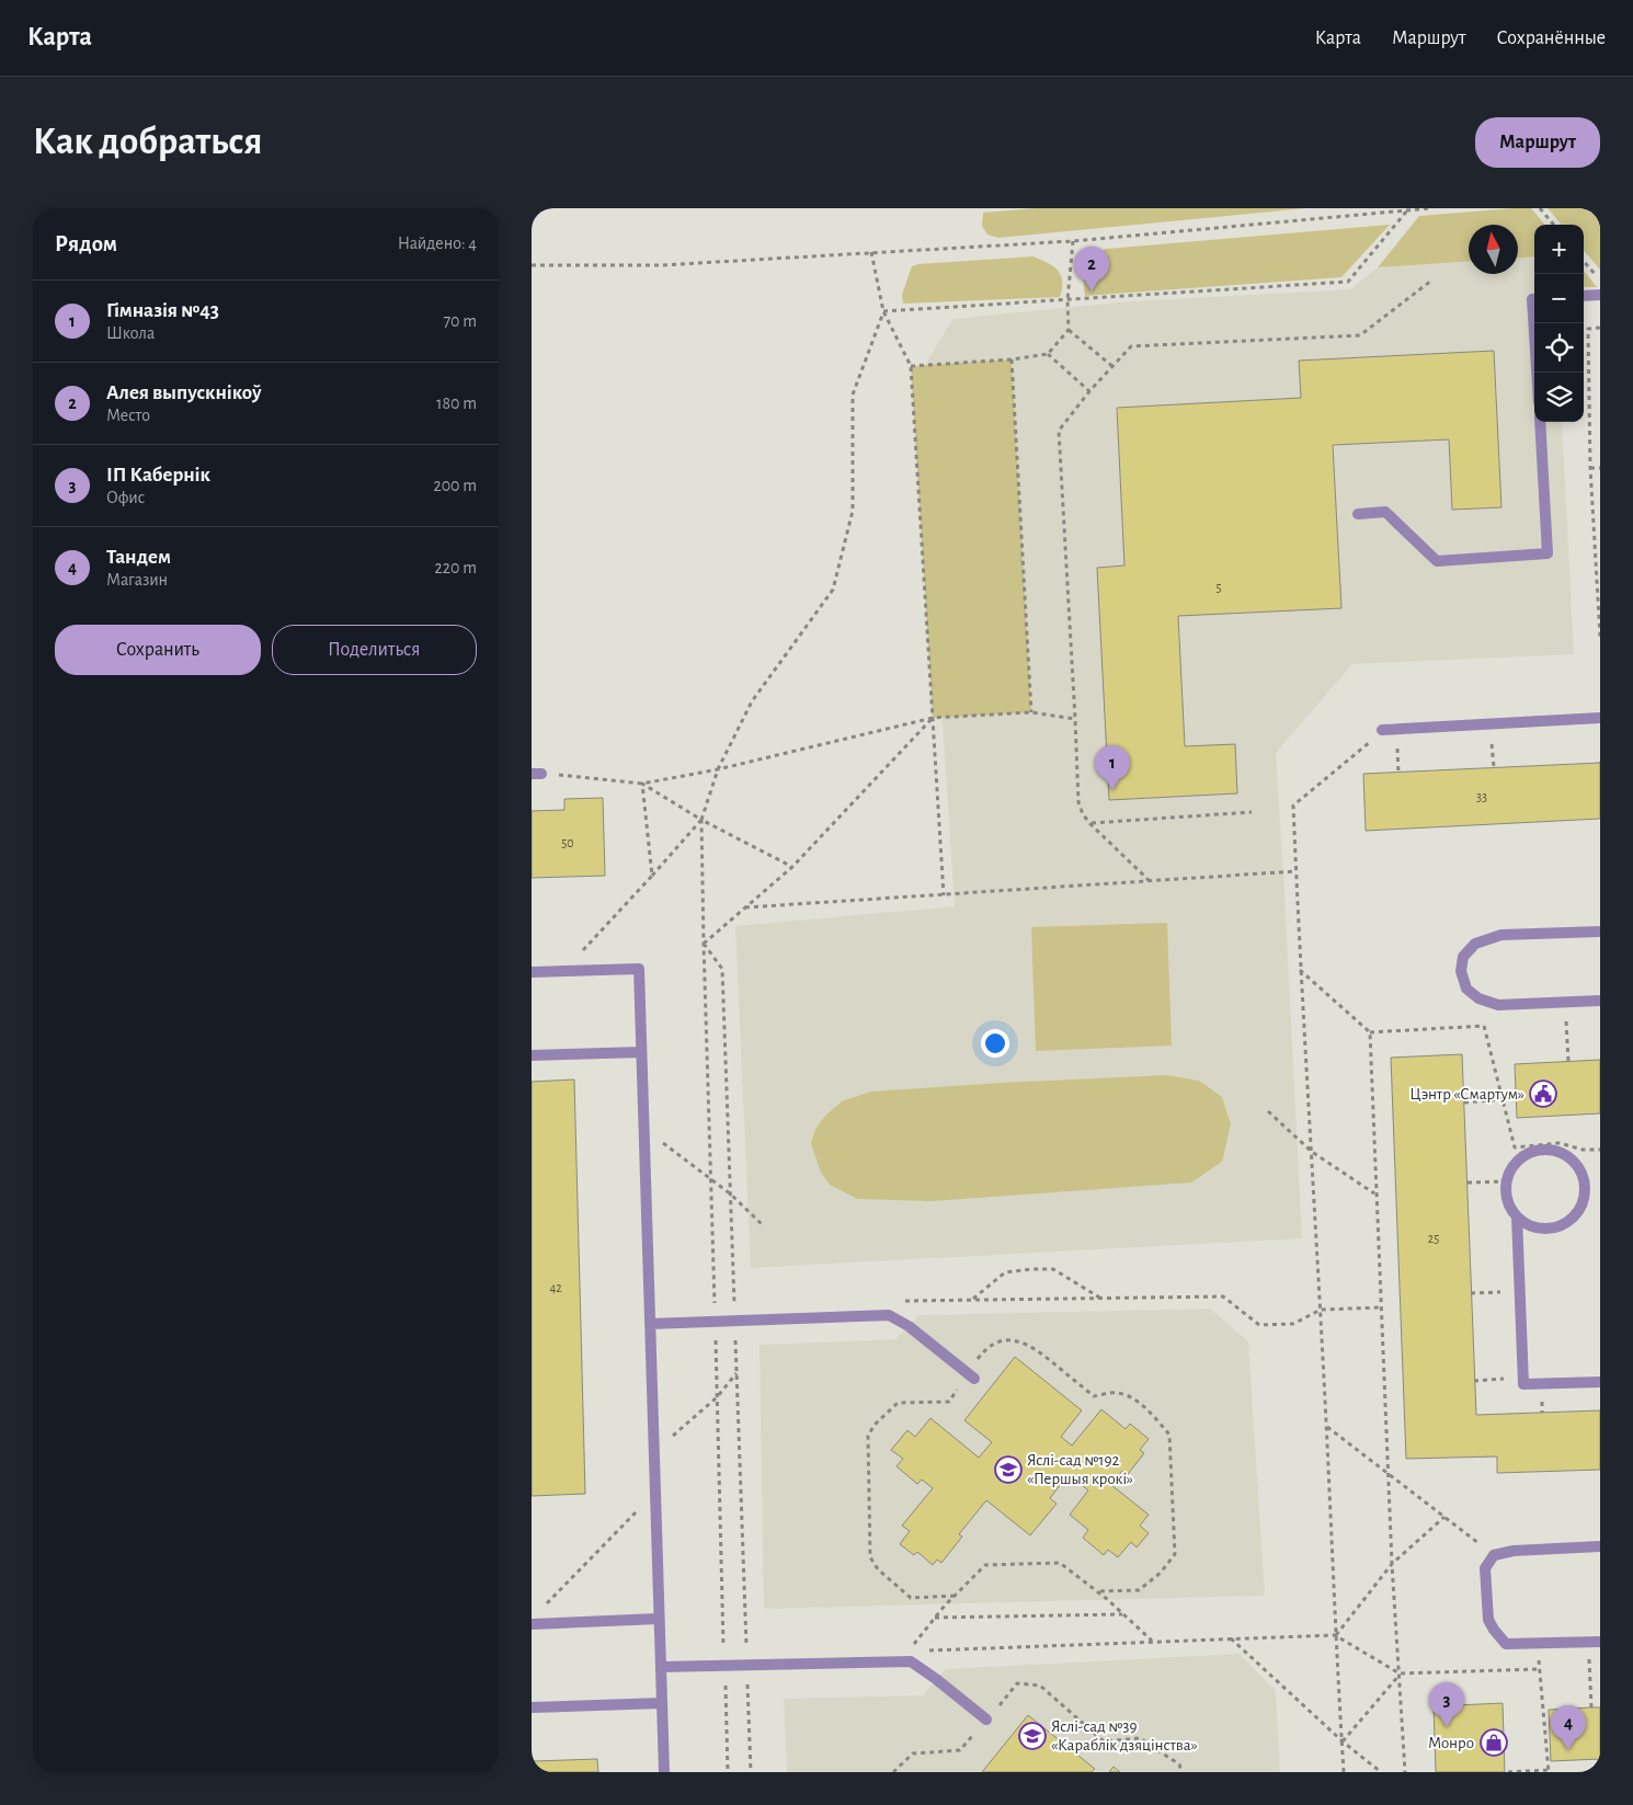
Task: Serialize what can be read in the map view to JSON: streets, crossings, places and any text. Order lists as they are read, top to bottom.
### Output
{
  "places": {
    "public building": ["Цэнтр «Смартум»"],
    "school or university": ["Яслі-сад №192 «Першыя крокі»", "Яслі-сад №39 «Караблік дзяцінства»"],
    "shop": ["Монро"]
  },
  "house_numbers": [
    "5",
    "33",
    "50",
    "25",
    "42"
  ],
  "north": "top",
  "page": {
    "header": "Карта",
    "nav": ["Карта", "Маршрут", "Сохранённые"],
    "buttons": [
      "Маршрут",
      ["Сохранить", "Поделиться"]
    ],
    "title": "Как добраться",
    "heading": ["Рядом", "Найдено: 4"],
    "map_buttons": ["+", "−"],
    "pins": [
      "2",
      "1",
      "3",
      "4"
    ],
    "list": [
      {
        "mark": "1",
        "name": "Гімназія №43",
        "note": "Школа",
        "value": "70 m"
      },
      {
        "mark": "2",
        "name": "Алея выпускнікоў",
        "note": "Место",
        "value": "180 m"
      },
      {
        "mark": "3",
        "name": "ІП Кабернік",
        "note": "Офис",
        "value": "200 m"
      },
      {
        "mark": "4",
        "name": "Тандем",
        "note": "Магазин",
        "value": "220 m"
      }
    ]
  }
}
